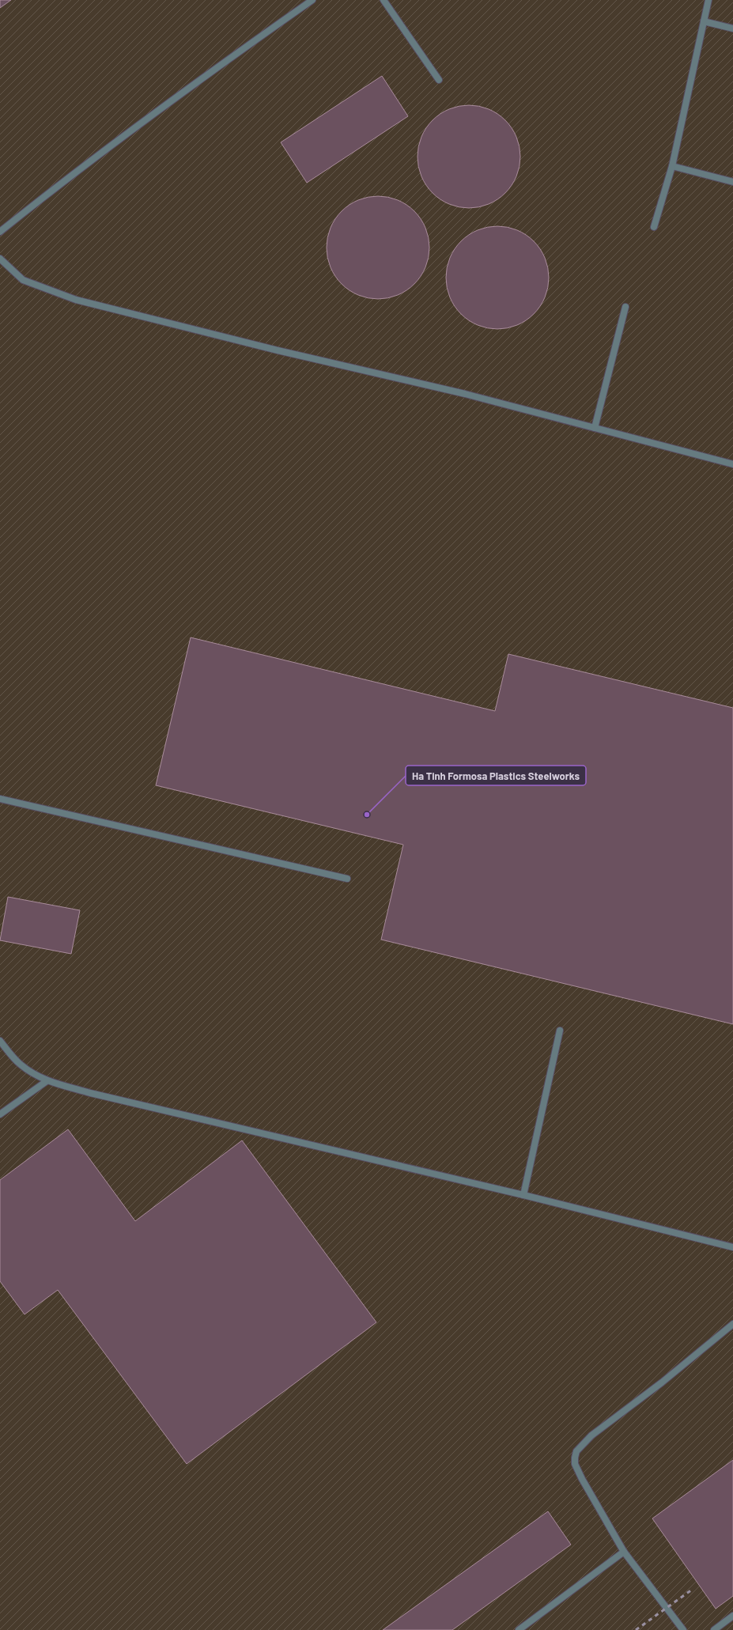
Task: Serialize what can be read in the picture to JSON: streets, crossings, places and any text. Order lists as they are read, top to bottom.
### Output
{
  "places": ["Ha Tinh Formosa Plastics Steelworks"]
}
